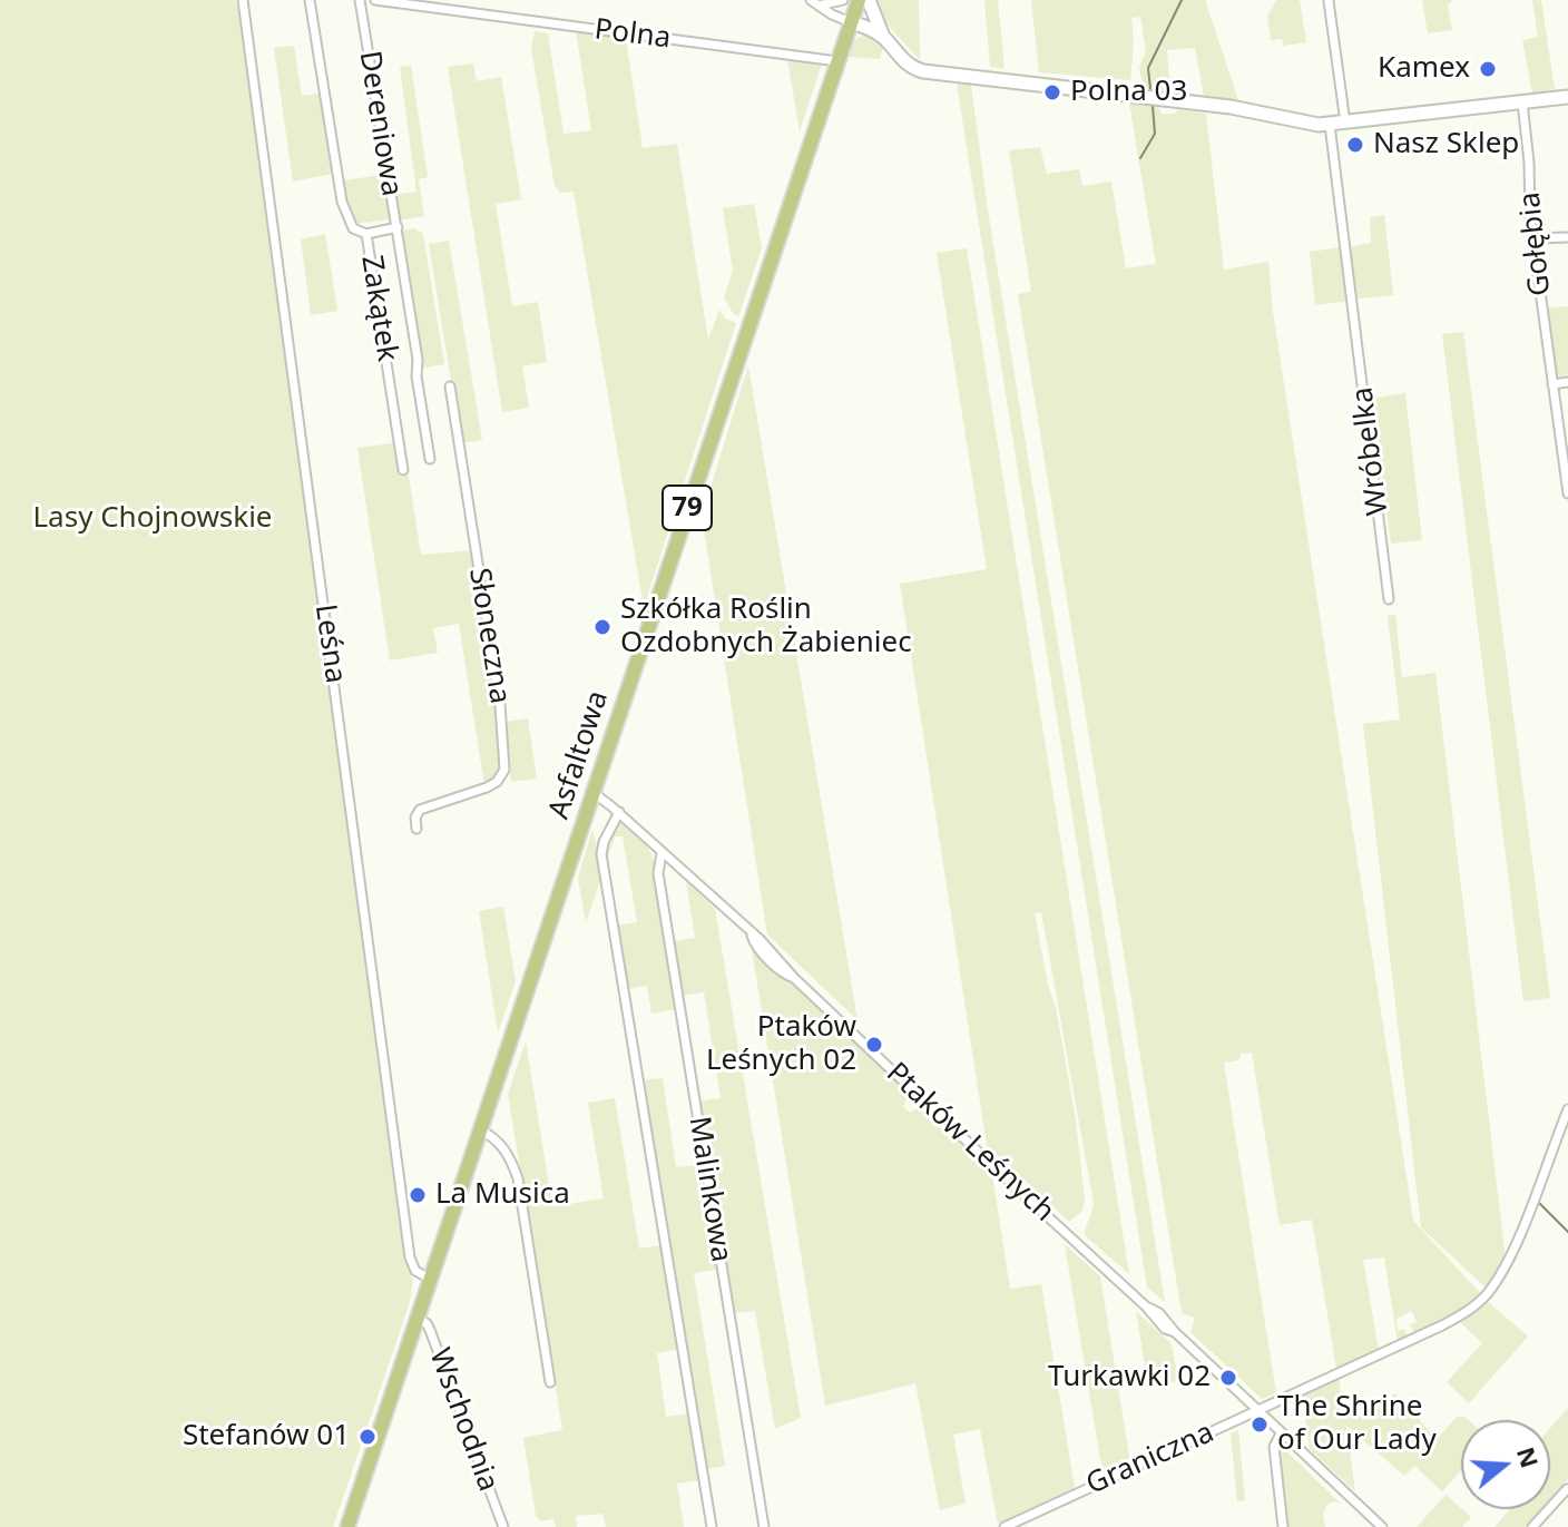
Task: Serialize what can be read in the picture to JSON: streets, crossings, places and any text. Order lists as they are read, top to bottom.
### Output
{
  "streets": {
    "main road": ["79", "Asfaltowa"],
    "street": [
      "Polna",
      "Dereniowa",
      "Gołębia",
      "Zakątek",
      "Wróbelka",
      "Słoneczna",
      "Leśna",
      "Ptaków Leśnych",
      "Malinkowa",
      "Wschodnia",
      "Graniczna"
    ]
  },
  "crossings": [
    ["Polna", "Asfaltowa"],
    ["Leśna", "Asfaltowa"],
    ["Asfaltowa", "Ptaków Leśnych"],
    ["Asfaltowa", "Wschodnia"],
    ["Ptaków Leśnych", "Malinkowa"],
    ["Ptaków Leśnych", "Graniczna"]
  ],
  "parks": ["Lasy Chojnowskie"],
  "places": [
    "Kamex",
    "Polna 03",
    "Nasz Sklep",
    "Szkółka Roślin Ozdobnych Żabieniec",
    "Ptaków Leśnych 02",
    "La Musica",
    "Turkawki 02",
    "The Shrine of Our Lady",
    "Stefanów 01"
  ],
  "north": "right"
}
